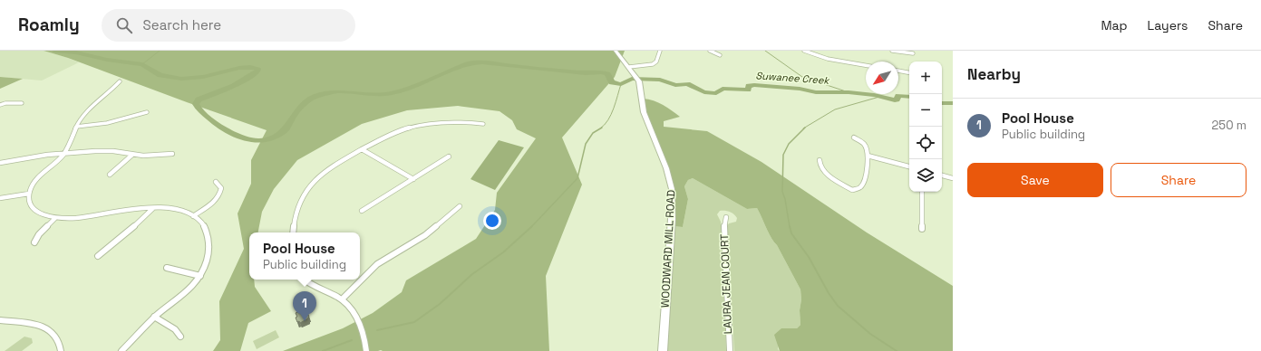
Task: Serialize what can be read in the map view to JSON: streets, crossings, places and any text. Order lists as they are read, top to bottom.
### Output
{
  "streets": {
    "street": ["WOODWARD MILL ROAD", "LAURA JEAN COURT"]
  },
  "water": ["Suwanee Creek"],
  "north": "bottom left",
  "page": {
    "header": "Roamly",
    "search": "Search here",
    "nav": ["Map", "Layers", "Share"],
    "heading": "Nearby",
    "map_buttons": ["+", "−"],
    "list": [
      {
        "mark": "1",
        "name": "Pool House",
        "note": "Public building",
        "value": "250 m"
      }
    ],
    "buttons": ["Save", "Share"],
    "popup": ["Pool House", "Public building"],
    "pins": "1"
  }
}
